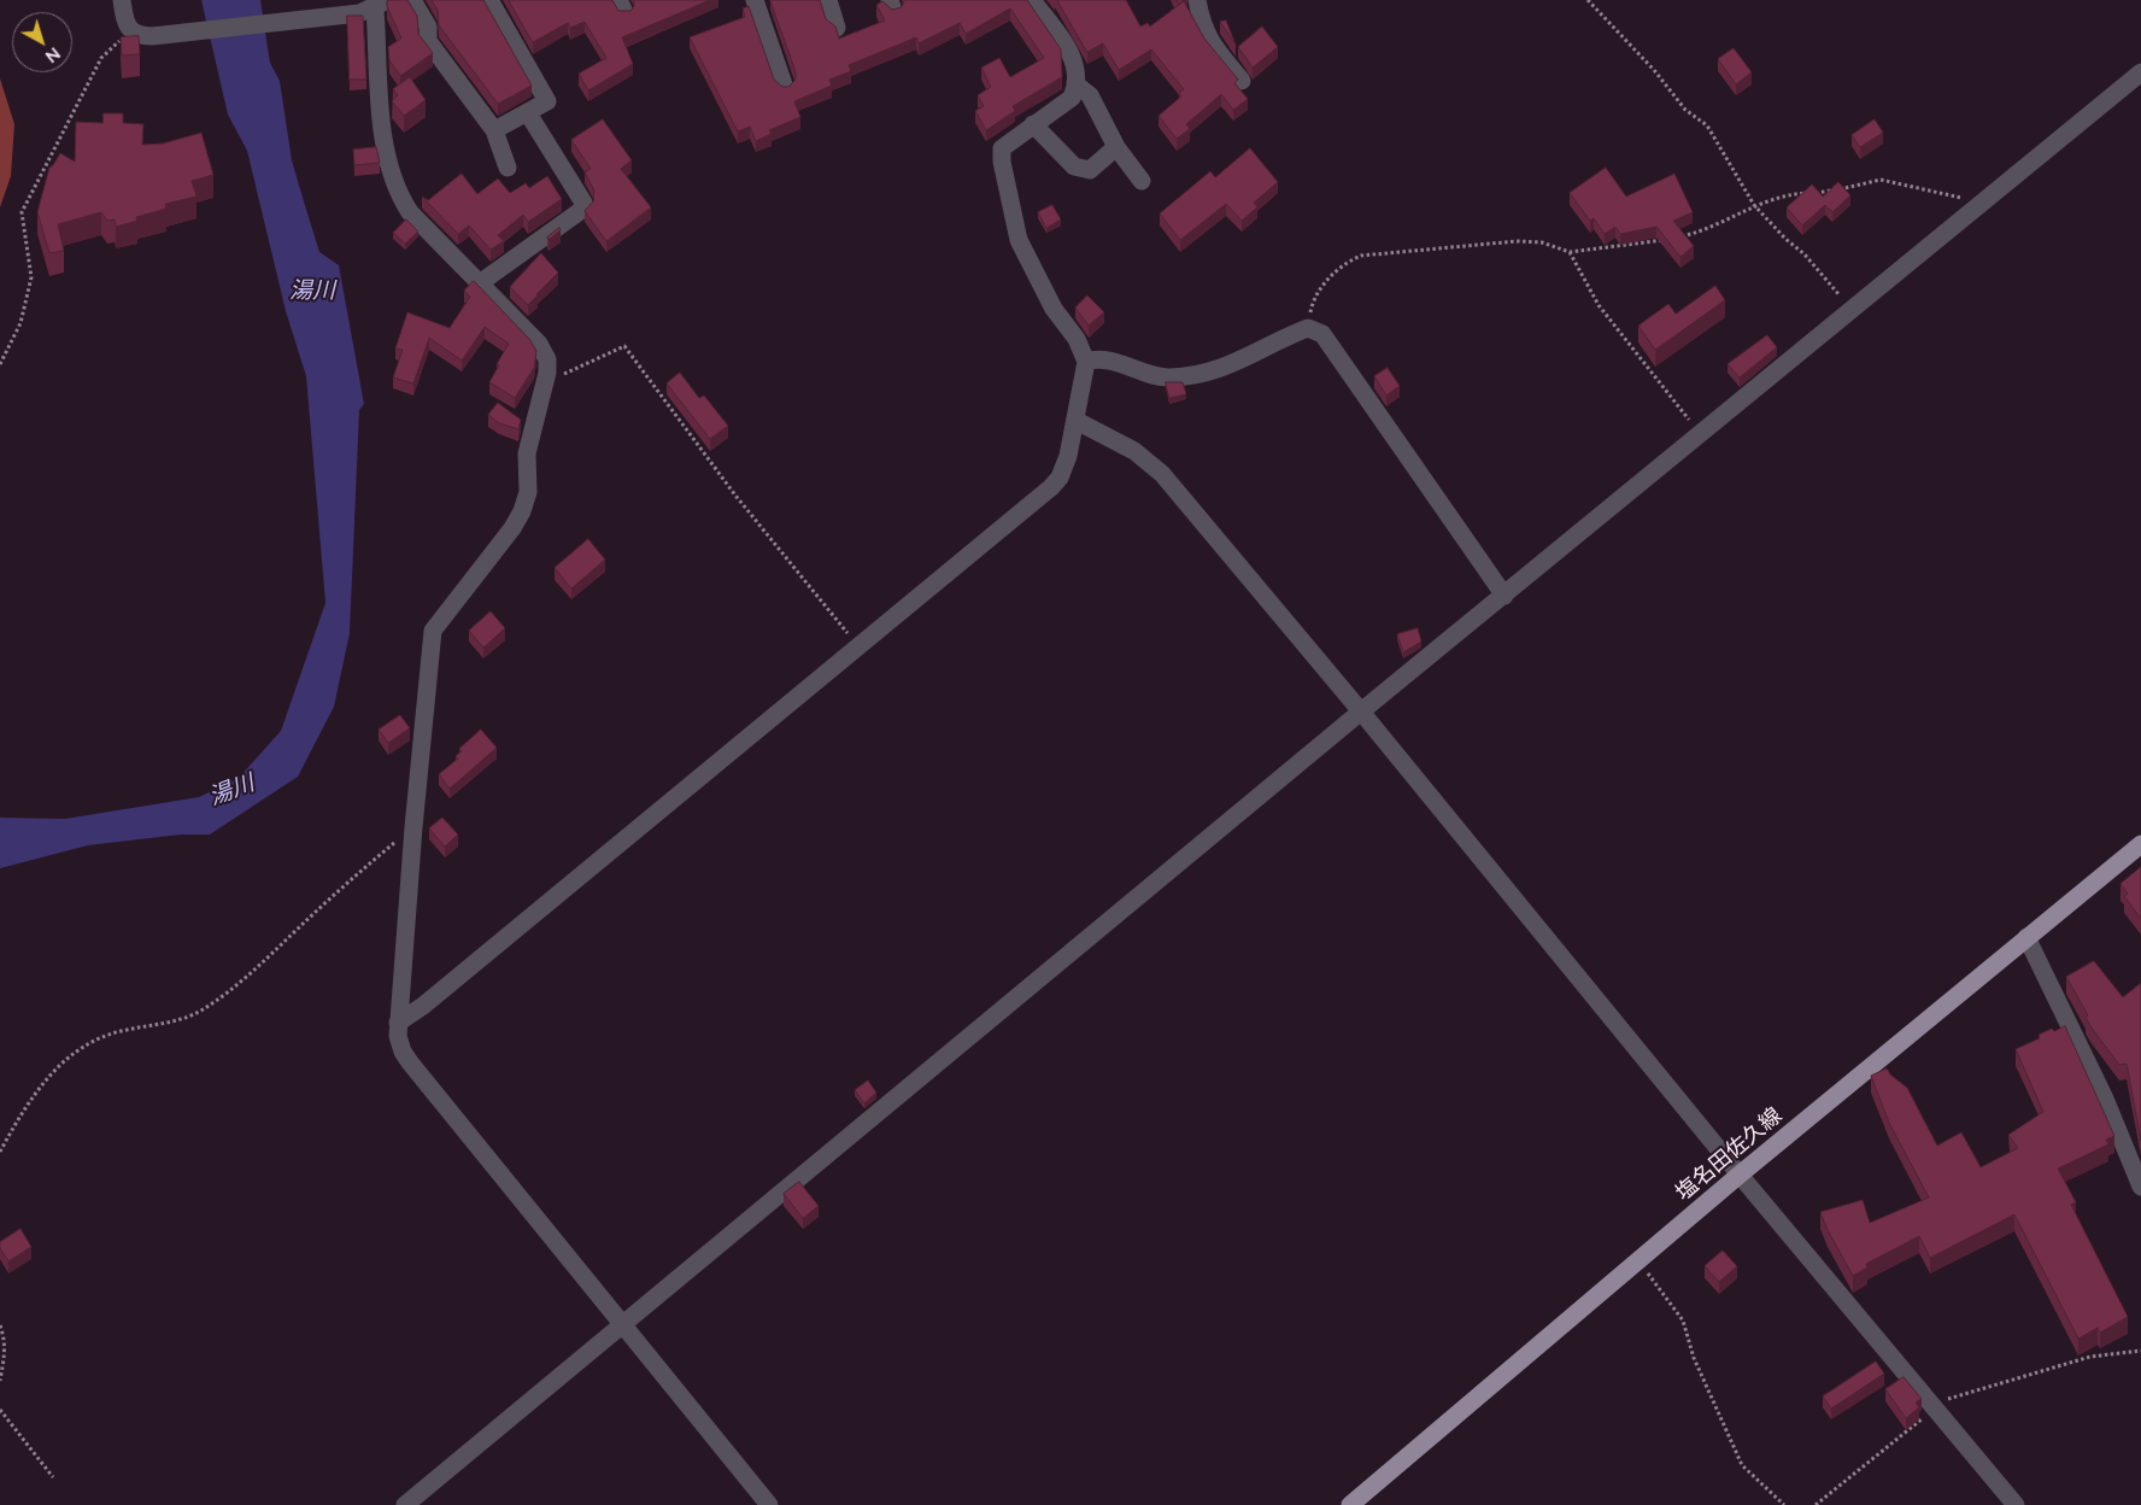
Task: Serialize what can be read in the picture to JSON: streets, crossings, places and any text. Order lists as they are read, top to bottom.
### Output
{
  "streets": {
    "main road": ["塩名田佐久線"]
  },
  "water": ["湯川"],
  "north": "bottom right"
}
